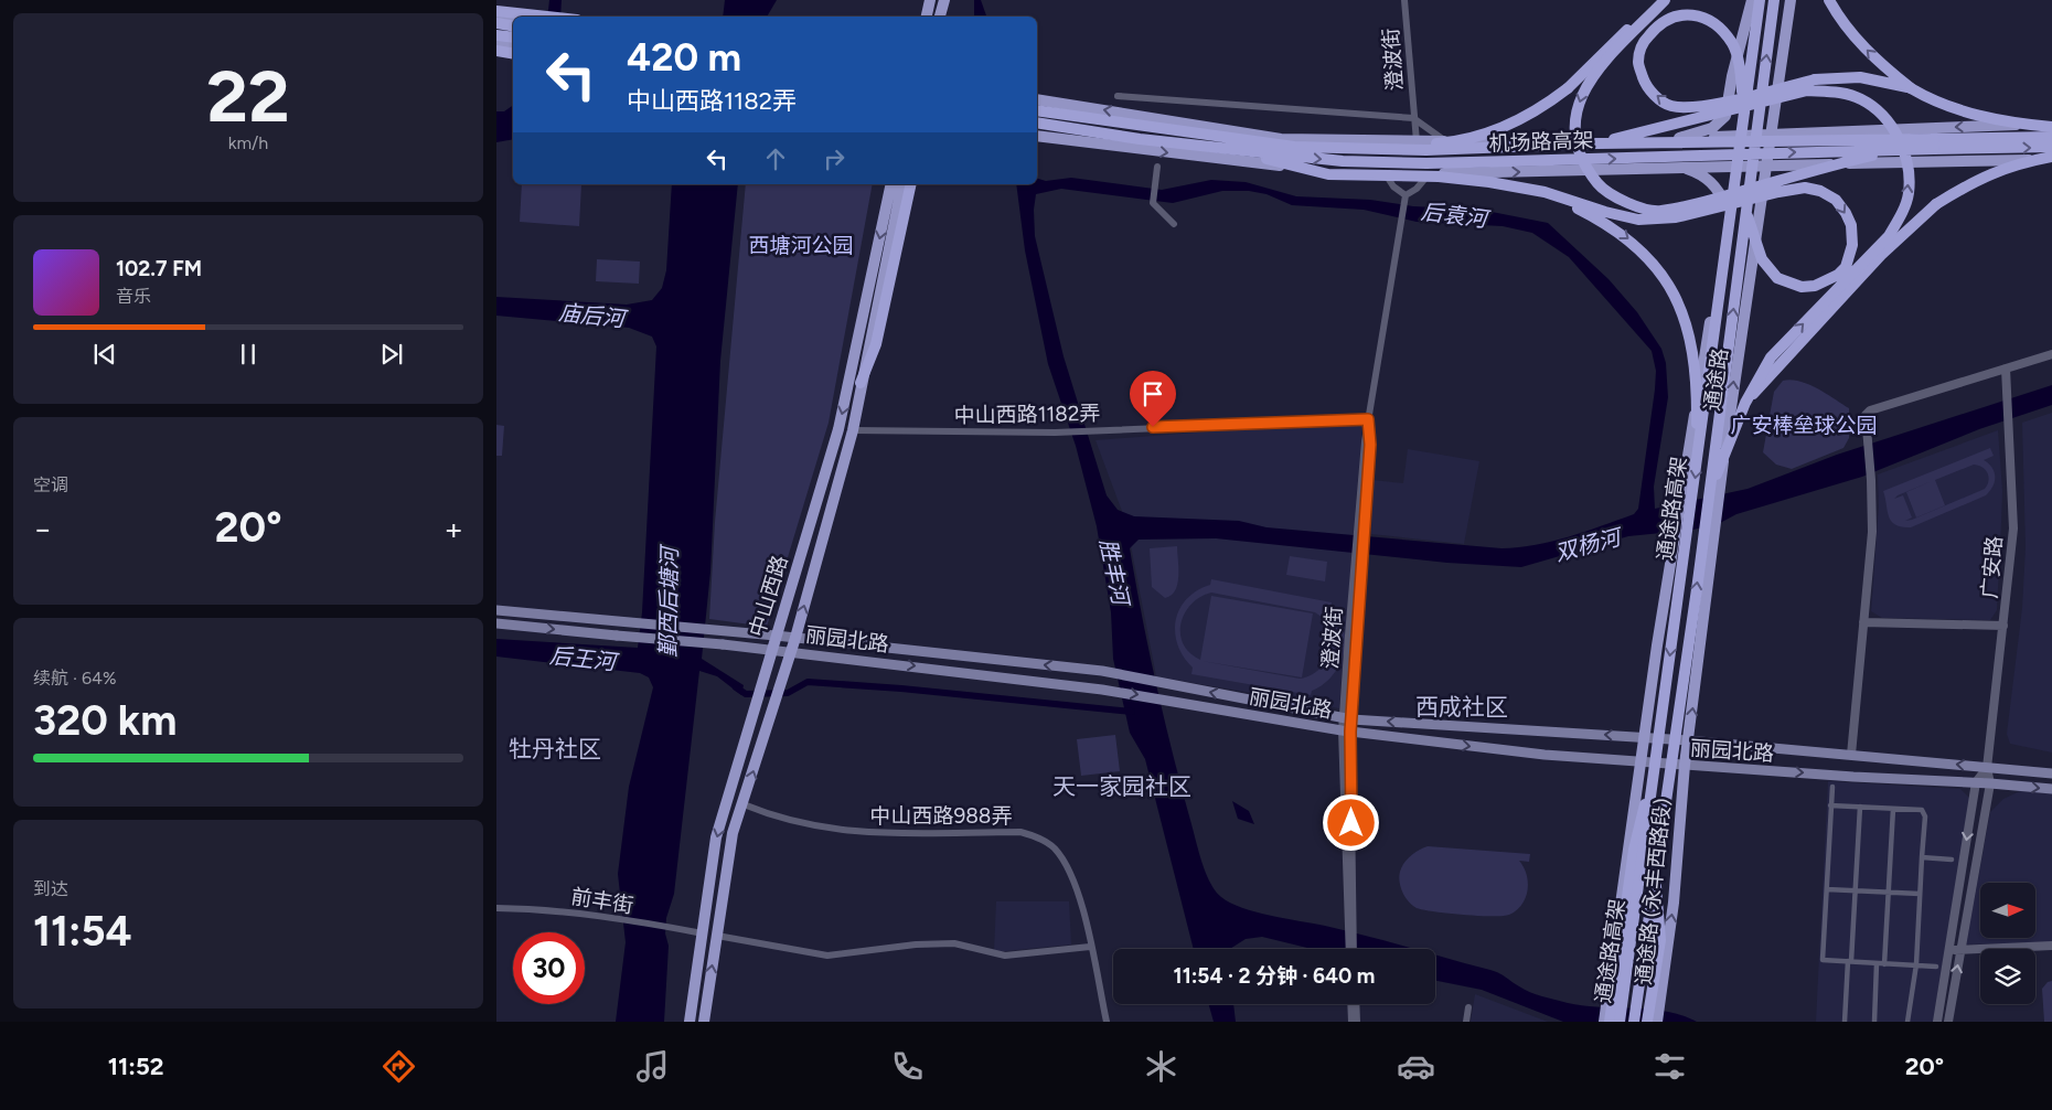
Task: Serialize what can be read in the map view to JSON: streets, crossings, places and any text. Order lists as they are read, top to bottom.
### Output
{
  "streets": {
    "highway": ["机场路高架", "通途路高架"],
    "main road": [
      "通途路",
      "中山西路",
      "丽园北路",
      "通途路 (永丰西路段)"
    ],
    "street": [
      "澄波街",
      "中山西路1182弄",
      "广安路",
      "中山西路988弄",
      "前丰街"
    ]
  },
  "crossings": [
    ["澄波街", "中山西路1182弄"],
    ["澄波街", "丽园北路"],
    ["通途路", "通途路高架"],
    ["通途路", "丽园北路"],
    ["通途路", "通途路 (永丰西路段)"],
    ["中山西路1182弄", "中山西路"],
    ["广安路", "丽园北路"],
    ["中山西路", "丽园北路"],
    ["中山西路", "中山西路988弄"],
    ["中山西路", "前丰街"],
    ["丽园北路", "通途路 (永丰西路段)"]
  ],
  "districts": ["西成社区", "牡丹社区", "天一家园社区"],
  "water": [
    "后袁河",
    "庙后河",
    "双杨河",
    "胜丰河",
    "鄞西后塘河",
    "后王河"
  ],
  "parks": ["西塘河公园", "广安棒垒球公园"],
  "north": "right",
  "page": {
    "tile": [
      ["22", "km/h"],
      "空调",
      ["续航 · 64%", "320 km"],
      ["到达", "11:54"]
    ],
    "turn": ["420 m", "中山西路1182弄"],
    "song": ["102.7 FM", "音乐"],
    "heat": ["−", "20°", "+"],
    "limit": "30",
    "trip": "11:54 · 2 分钟 · 640 m",
    "tabs": ["11:52", "20°"]
  }
}
